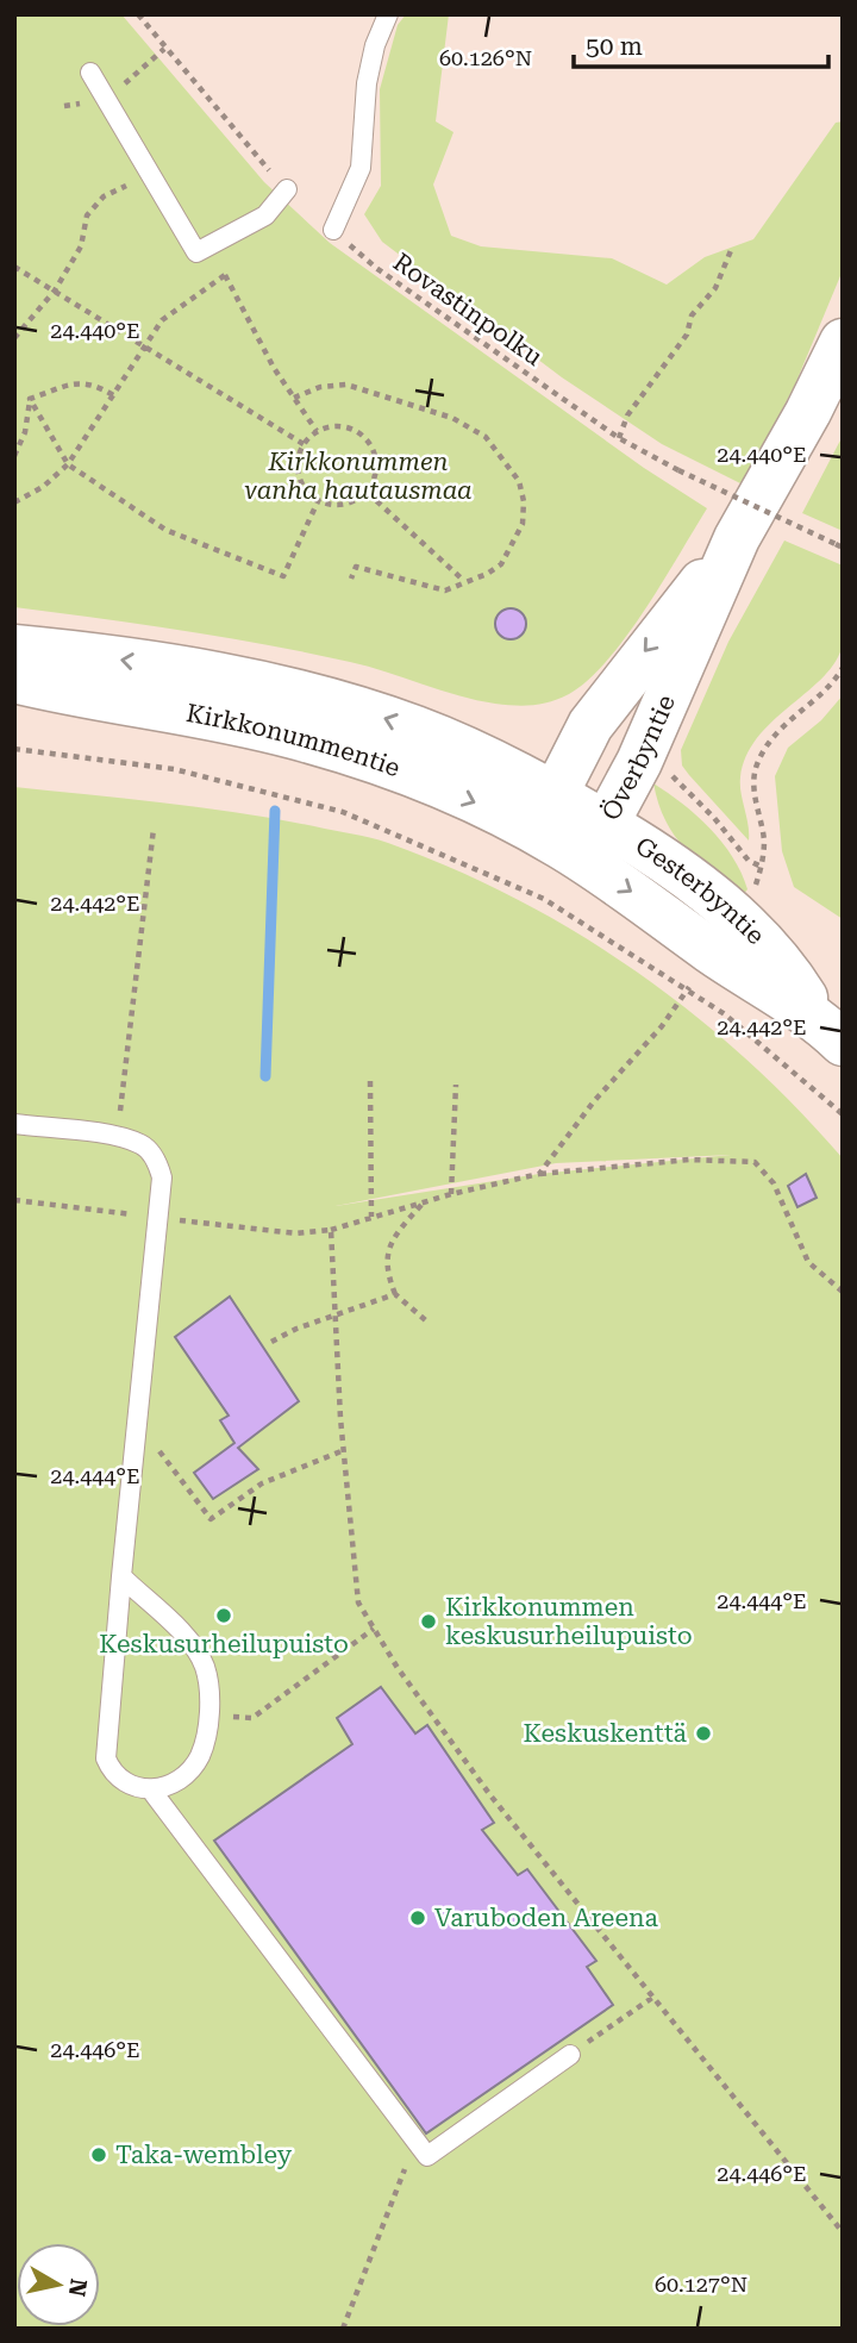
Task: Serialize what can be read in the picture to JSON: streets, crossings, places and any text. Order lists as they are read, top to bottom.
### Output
{
  "streets": {
    "street": ["Kirkkonummentie", "Överbyntie", "Gesterbyntie"],
    "path": ["Rovastinpolku"]
  },
  "crossings": [
    ["Kirkkonummentie", "Överbyntie"],
    ["Kirkkonummentie", "Gesterbyntie"],
    ["Överbyntie", "Gesterbyntie"]
  ],
  "parks": ["Kirkkonummen vanha hautausmaa"],
  "places": [
    "Keskusurheilupuisto",
    "Kirkkonummen keskusurheilupuisto",
    "Keskuskenttä",
    "Varuboden Areena",
    "Taka-wembley"
  ],
  "scale_bar": "50 m",
  "north": "right",
  "coordinates": [
    "60.126°N",
    "24.440°E",
    "24.442°E",
    "24.444°E",
    "24.446°E",
    "60.127°N"
  ]
}
